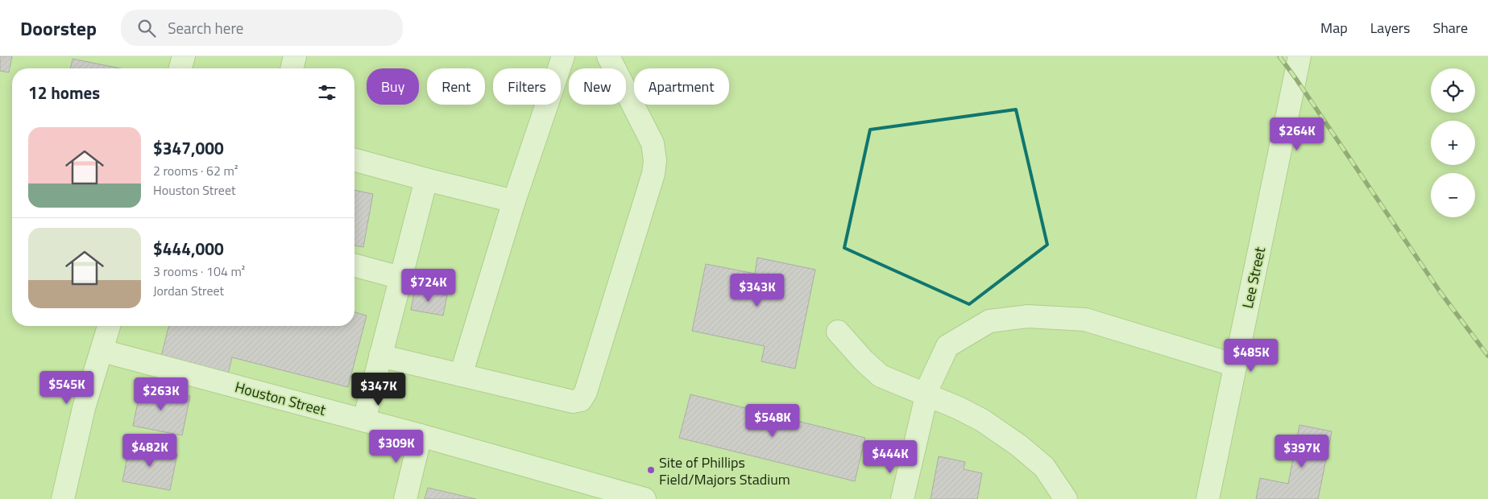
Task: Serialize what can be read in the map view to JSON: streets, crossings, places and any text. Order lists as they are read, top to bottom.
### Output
{
  "streets": {
    "street": ["Lee Street", "Houston Street"]
  },
  "places": ["Site of Phillips Field/Majors Stadium"],
  "page": {
    "header": "Doorstep",
    "search": "Search here",
    "nav": ["Map", "Layers", "Share"],
    "map_buttons": ["+", "−"],
    "chip": [
      "Buy",
      "Rent",
      "Filters",
      "New",
      "Apartment"
    ],
    "heading": "12 homes",
    "list": [
      {
        "name": "$347,000",
        "note": "2 rooms · 62 m² · Houston Street"
      },
      {
        "name": "$444,000",
        "note": "3 rooms · 104 m² · Jordan Street"
      }
    ],
    "price": [
      "$264K",
      "$724K",
      "$343K",
      "$485K",
      "$545K",
      "$347K",
      "$263K",
      "$548K",
      "$309K",
      "$482K",
      "$397K",
      "$444K"
    ]
  }
}
